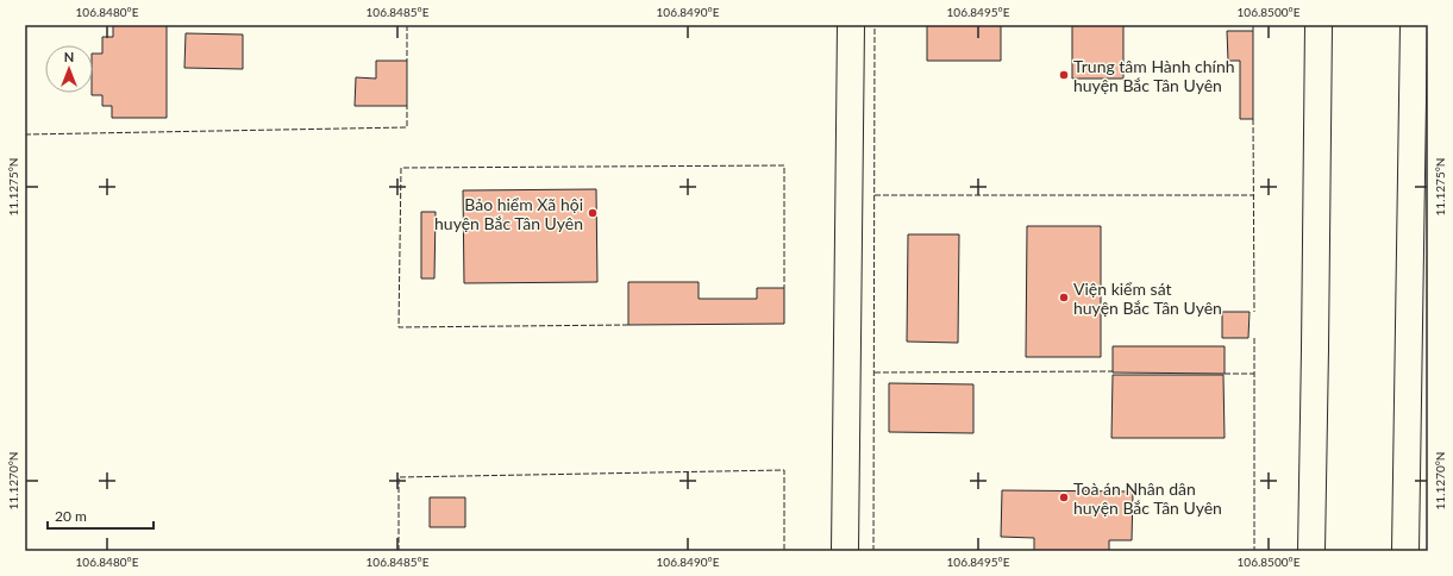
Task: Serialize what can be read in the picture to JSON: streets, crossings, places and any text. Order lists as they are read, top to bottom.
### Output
{
  "places": [
    "Trung tâm Hành chính huyện Bắc Tân Uyên",
    "Bảo hiểm Xã hội huyện Bắc Tân Uyên",
    "Viện kiểm sát huyện Bắc Tân Uyên",
    "Toà án Nhân dân huyện Bắc Tân Uyên"
  ],
  "scale_bar": "20 m",
  "north": "top",
  "coordinates": [
    "106.8480°E",
    "106.8485°E",
    "106.8490°E",
    "106.8495°E",
    "106.8500°E",
    "11.1275°N",
    "11.1270°N"
  ]
}
